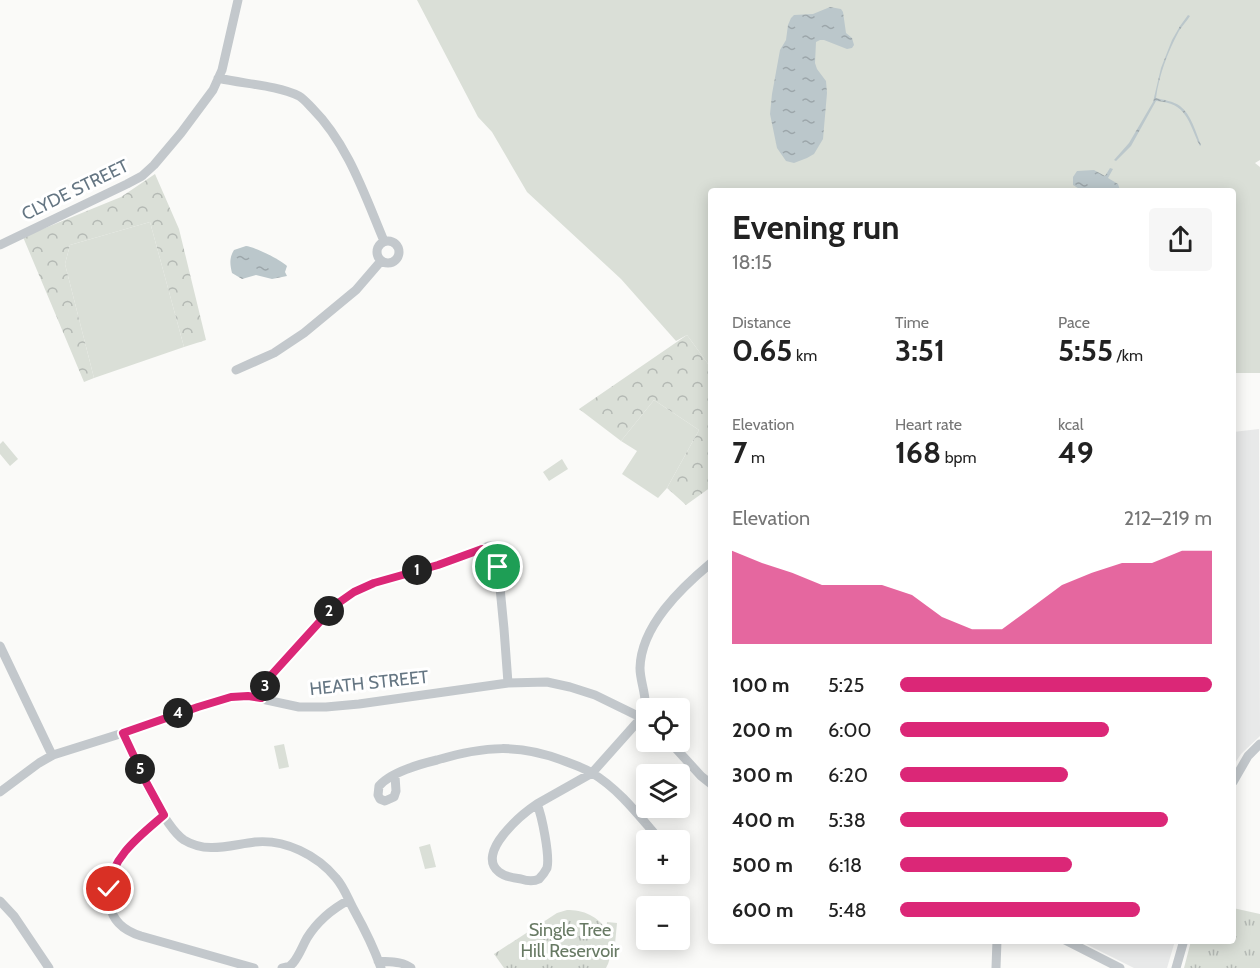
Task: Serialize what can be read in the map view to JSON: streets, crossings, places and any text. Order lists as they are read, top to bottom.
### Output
{
  "streets": {
    "street": ["CLYDE STREET", "HEATH STREET"]
  },
  "parks": ["Single Tree Hill Reservoir"],
  "page": {
    "heading": ["Evening run", "18:15"],
    "stats": [
      ["Distance", "0.65 km"],
      ["Time", "3:51"],
      ["Pace", "5:55 /km"],
      ["Elevation", "7 m"],
      ["Heart rate", "168 bpm"],
      ["kcal", "49"]
    ],
    "chart": ["Elevation", "212–219 m"],
    "pins": [
      "1",
      "2",
      "3",
      "4",
      "5"
    ],
    "list": [
      {
        "name": "100 m",
        "note": "5:25"
      },
      {
        "name": "200 m",
        "note": "6:00"
      },
      {
        "name": "300 m",
        "note": "6:20"
      },
      {
        "name": "400 m",
        "note": "5:38"
      },
      {
        "name": "500 m",
        "note": "6:18"
      },
      {
        "name": "600 m",
        "note": "5:48"
      }
    ],
    "map_buttons": ["+", "−"]
  }
}
